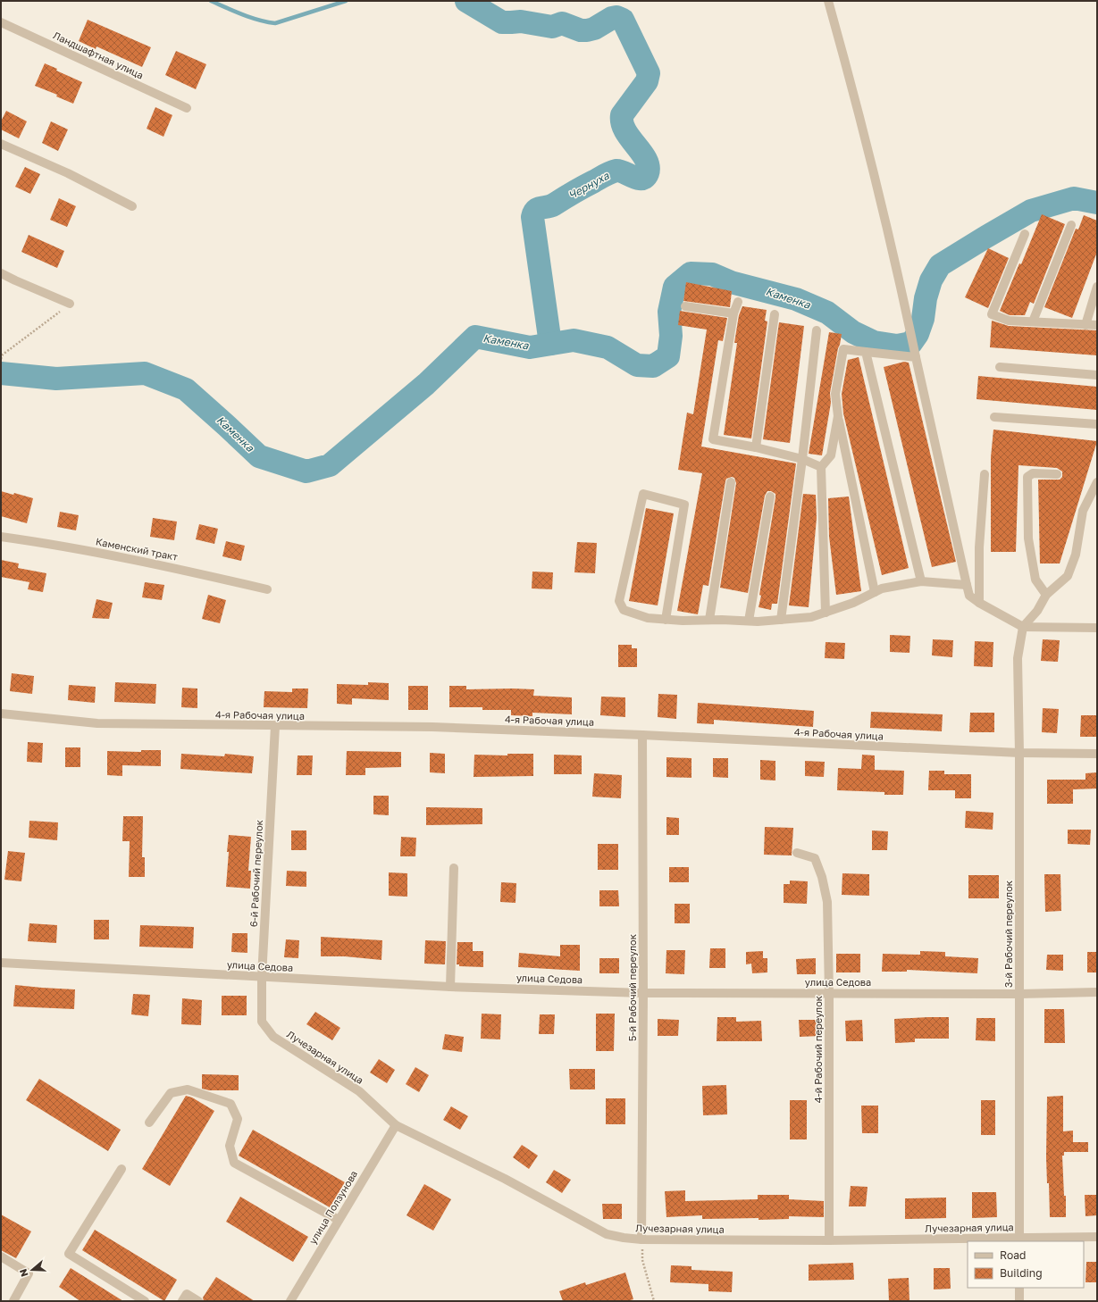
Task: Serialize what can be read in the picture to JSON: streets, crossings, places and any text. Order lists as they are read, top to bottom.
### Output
{
  "streets": {
    "street": [
      "Ландшафтная улица",
      "Каменский тракт",
      "4-я Рабочая улица",
      "6-й Рабочий переулок",
      "3-й Рабочий переулок",
      "улица Седова",
      "5-й Рабочий переулок",
      "4-й Рабочий переулок",
      "Лучезарная улица",
      "улица Ползунова"
    ]
  },
  "crossings": [
    ["4-я Рабочая улица", "6-й Рабочий переулок"],
    ["4-я Рабочая улица", "3-й Рабочий переулок"],
    ["4-я Рабочая улица", "5-й Рабочий переулок"],
    ["6-й Рабочий переулок", "улица Седова"],
    ["6-й Рабочий переулок", "Лучезарная улица"],
    ["3-й Рабочий переулок", "улица Седова"],
    ["3-й Рабочий переулок", "Лучезарная улица"],
    ["улица Седова", "5-й Рабочий переулок"],
    ["улица Седова", "4-й Рабочий переулок"],
    ["5-й Рабочий переулок", "Лучезарная улица"],
    ["4-й Рабочий переулок", "Лучезарная улица"],
    ["Лучезарная улица", "улица Ползунова"]
  ],
  "water": ["Чернуха", "Каменка"],
  "legend": ["Road", "Building"],
  "north": "left"
}
